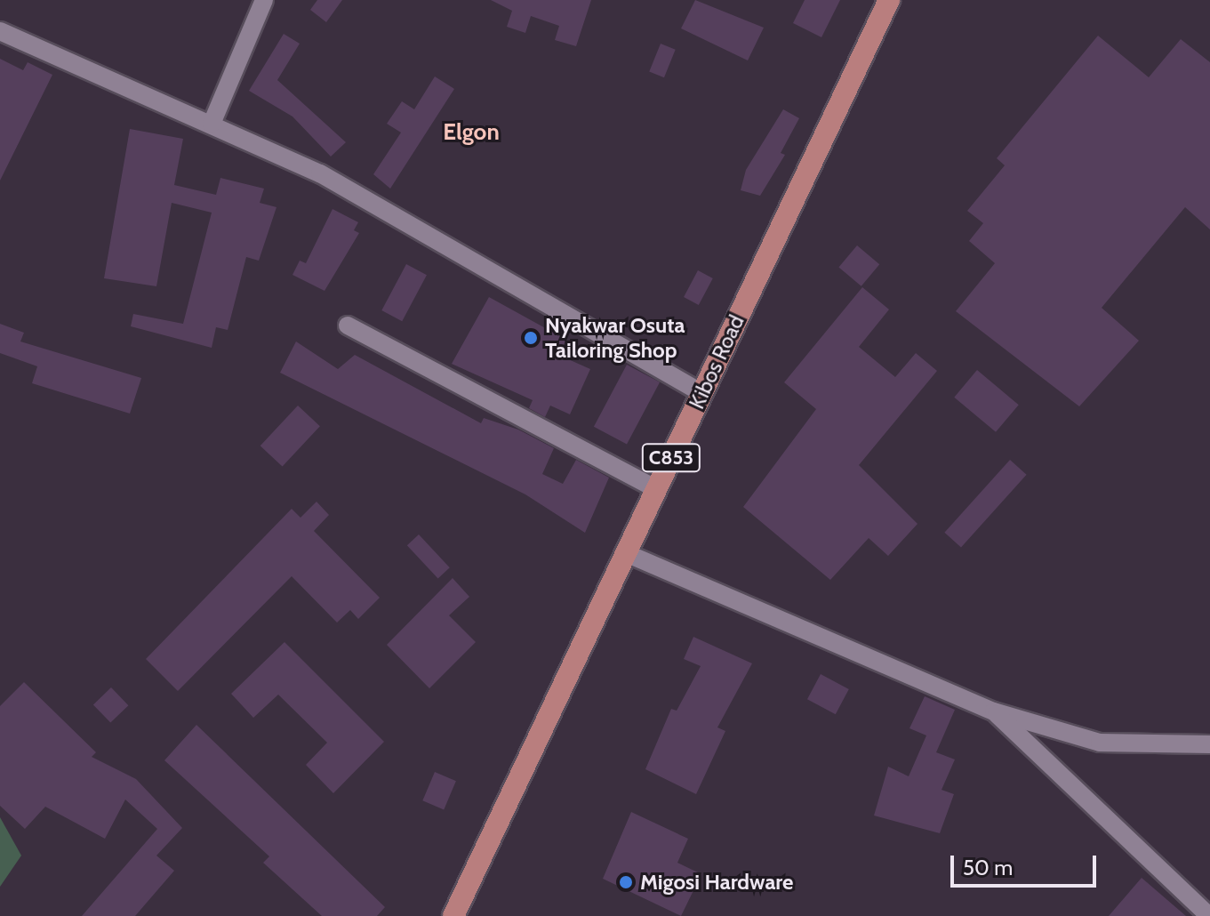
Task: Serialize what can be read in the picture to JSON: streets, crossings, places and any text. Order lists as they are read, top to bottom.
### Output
{
  "streets": {
    "main road": ["Kibos Road", "C853"]
  },
  "districts": ["Elgon"],
  "places": ["Nyakwar Osuta Tailoring Shop", "Migosi Hardware"],
  "scale_bar": "50 m"
}
